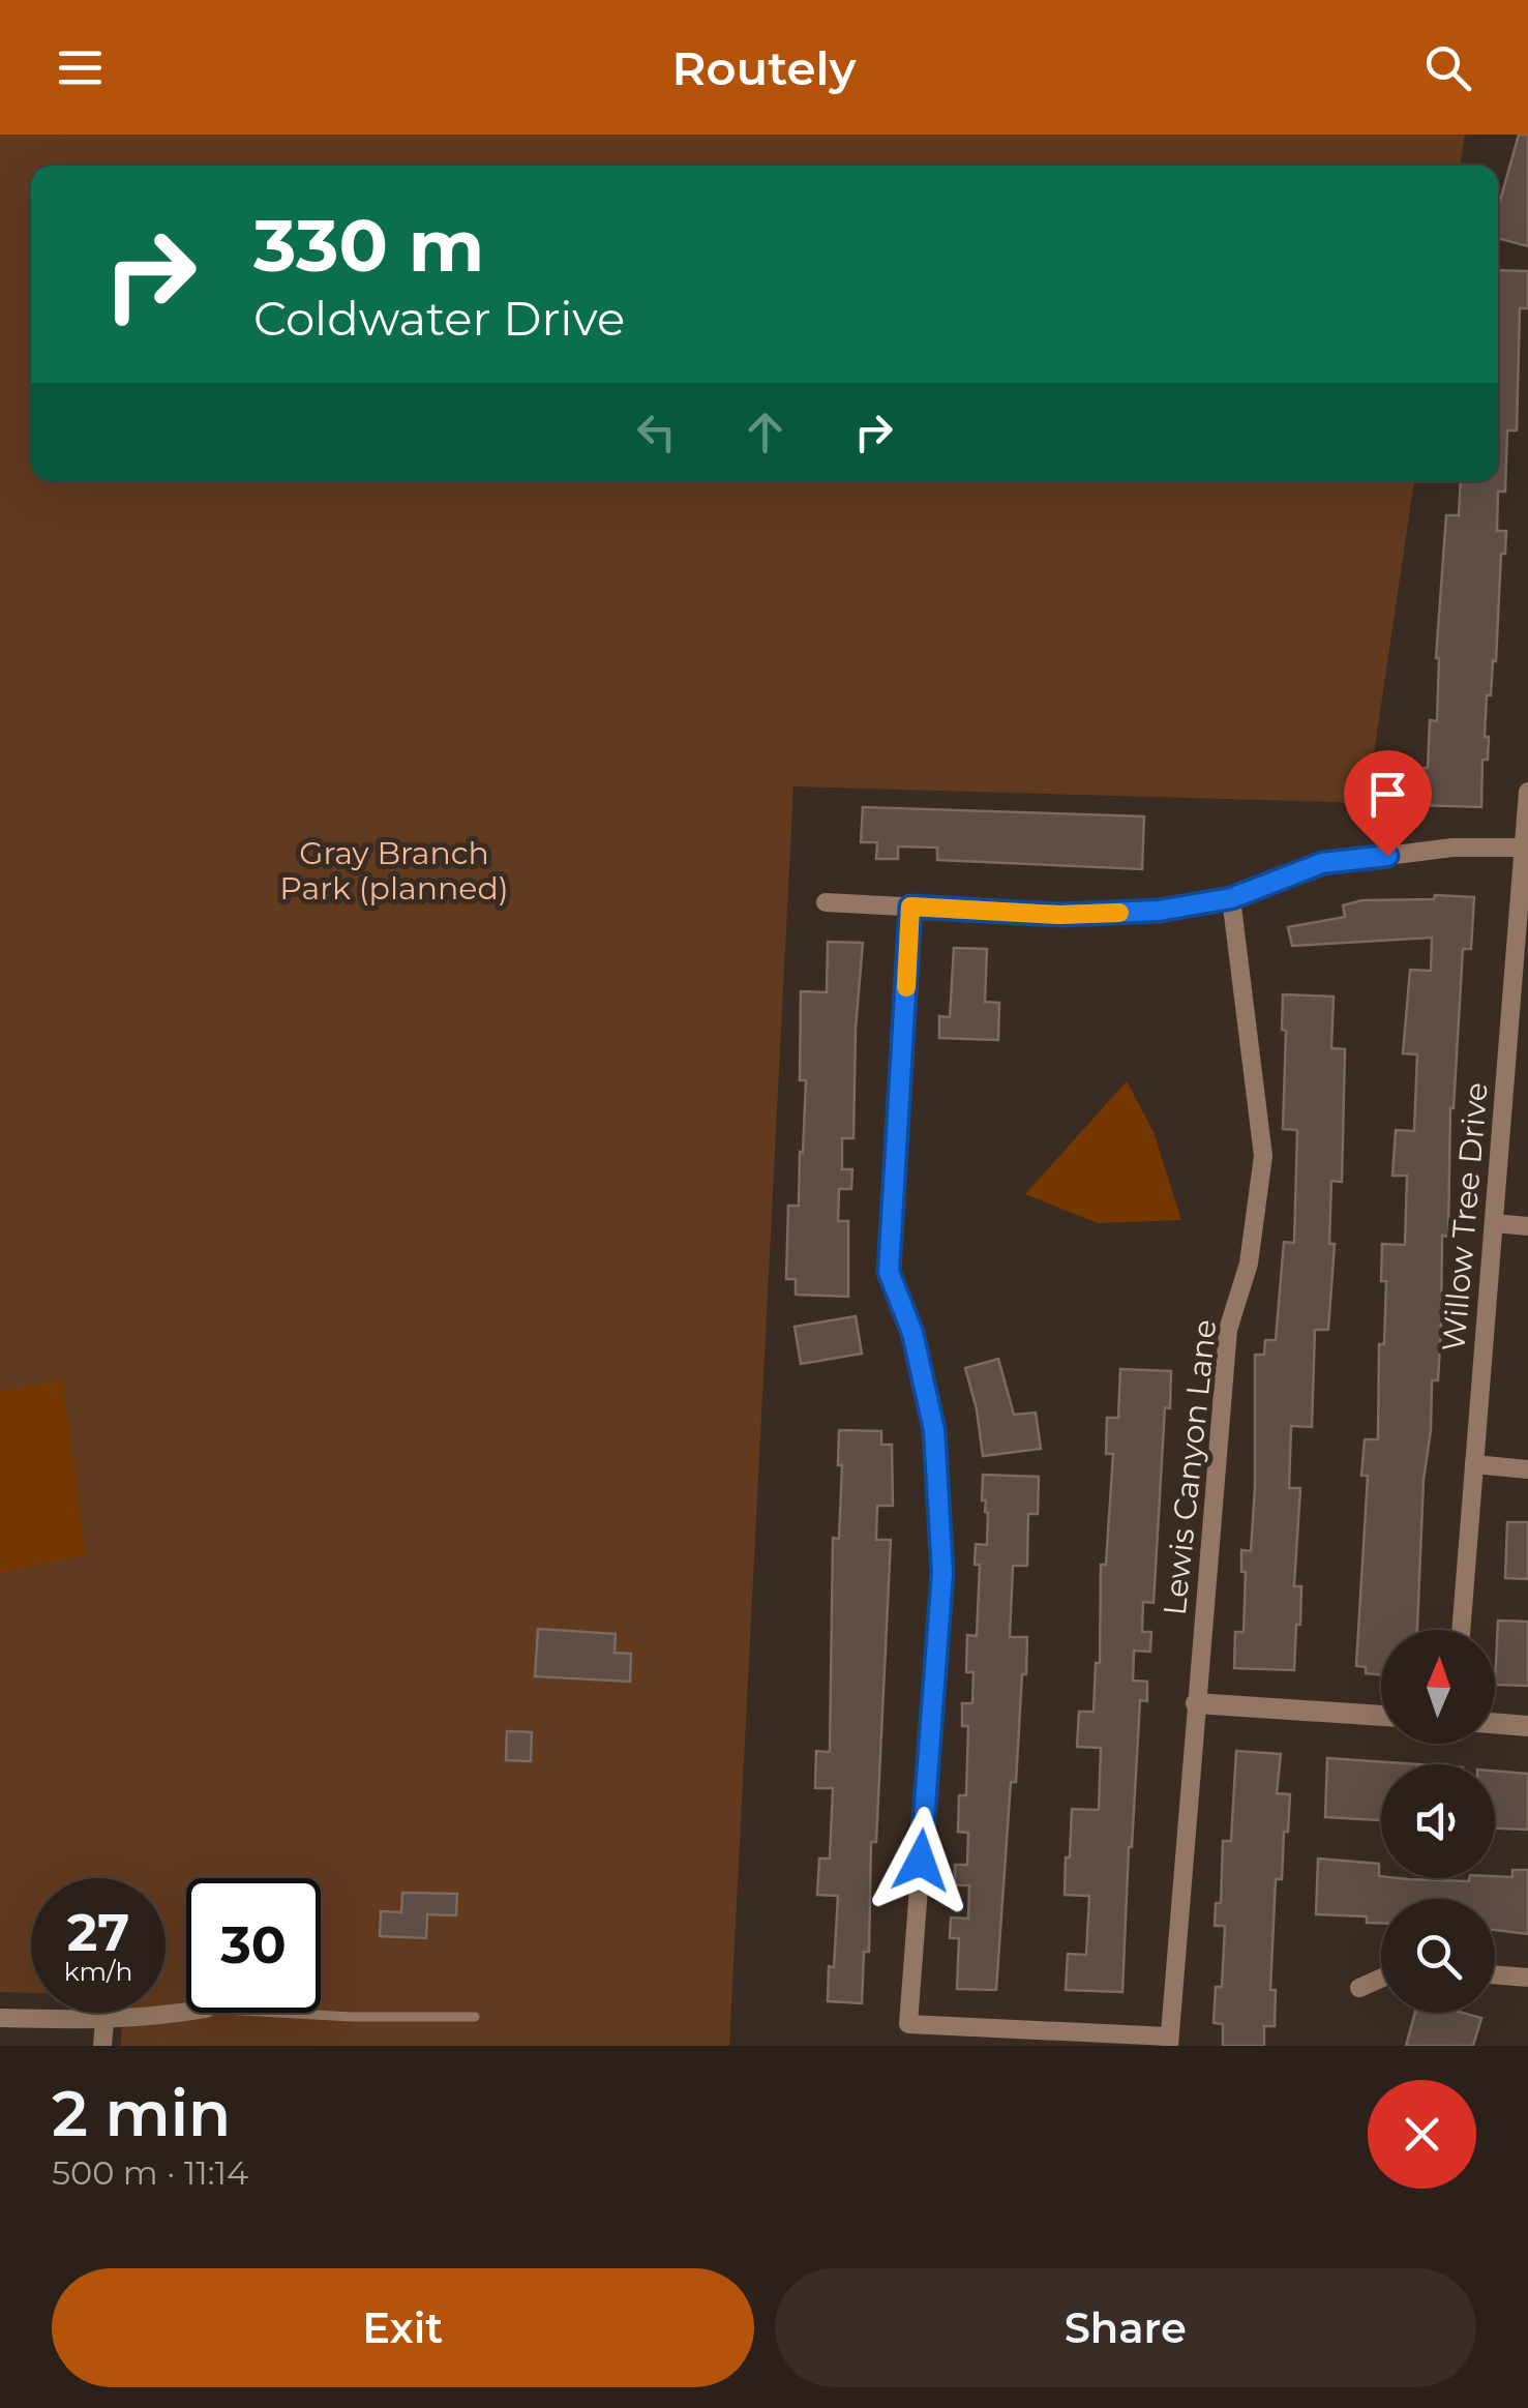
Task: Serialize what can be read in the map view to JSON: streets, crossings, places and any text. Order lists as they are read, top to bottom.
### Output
{
  "streets": {
    "street": ["Willow Tree Drive", "Lewis Canyon Lane"]
  },
  "parks": ["Gray Branch Park (planned)"],
  "north": "top",
  "page": {
    "header": "Routely",
    "turn": ["330 m", "Coldwater Drive"],
    "speed": "27 km/h",
    "limit": "30",
    "heading": ["2 min", "500 m · 11:14"],
    "buttons": ["Exit", "Share"]
  }
}
